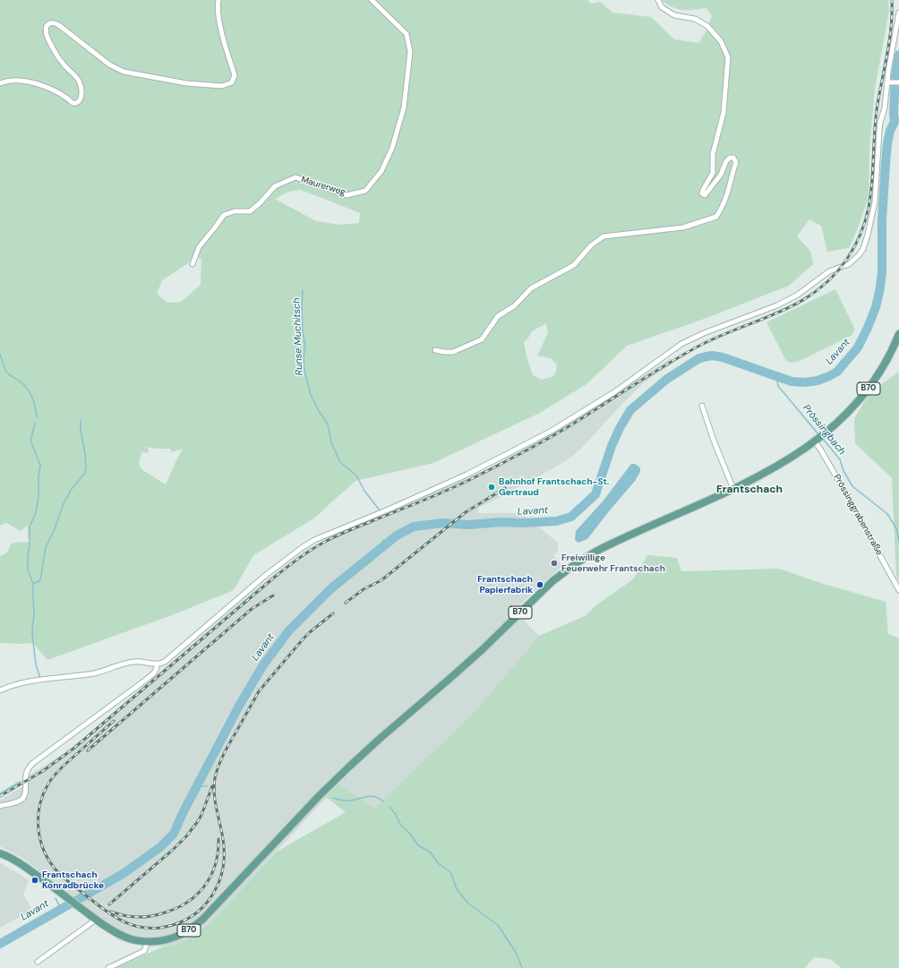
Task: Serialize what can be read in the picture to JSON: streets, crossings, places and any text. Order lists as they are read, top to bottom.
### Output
{
  "streets": {
    "main road": ["B70"],
    "street": ["Maurerweg", "Prössinggrabenstraße"]
  },
  "crossings": [
    ["B70", "Prössinggrabenstraße"]
  ],
  "districts": ["Frantschach"],
  "water": ["Runse Muchitsch", "Lavant", "Prössingbach"],
  "places": [
    "Bahnhof Frantschach-St. Gertraud",
    "Freiwillige Feuerwehr Frantschach",
    "Frantschach Papierfabrik",
    "Frantschach Konradbrücke"
  ]
}
